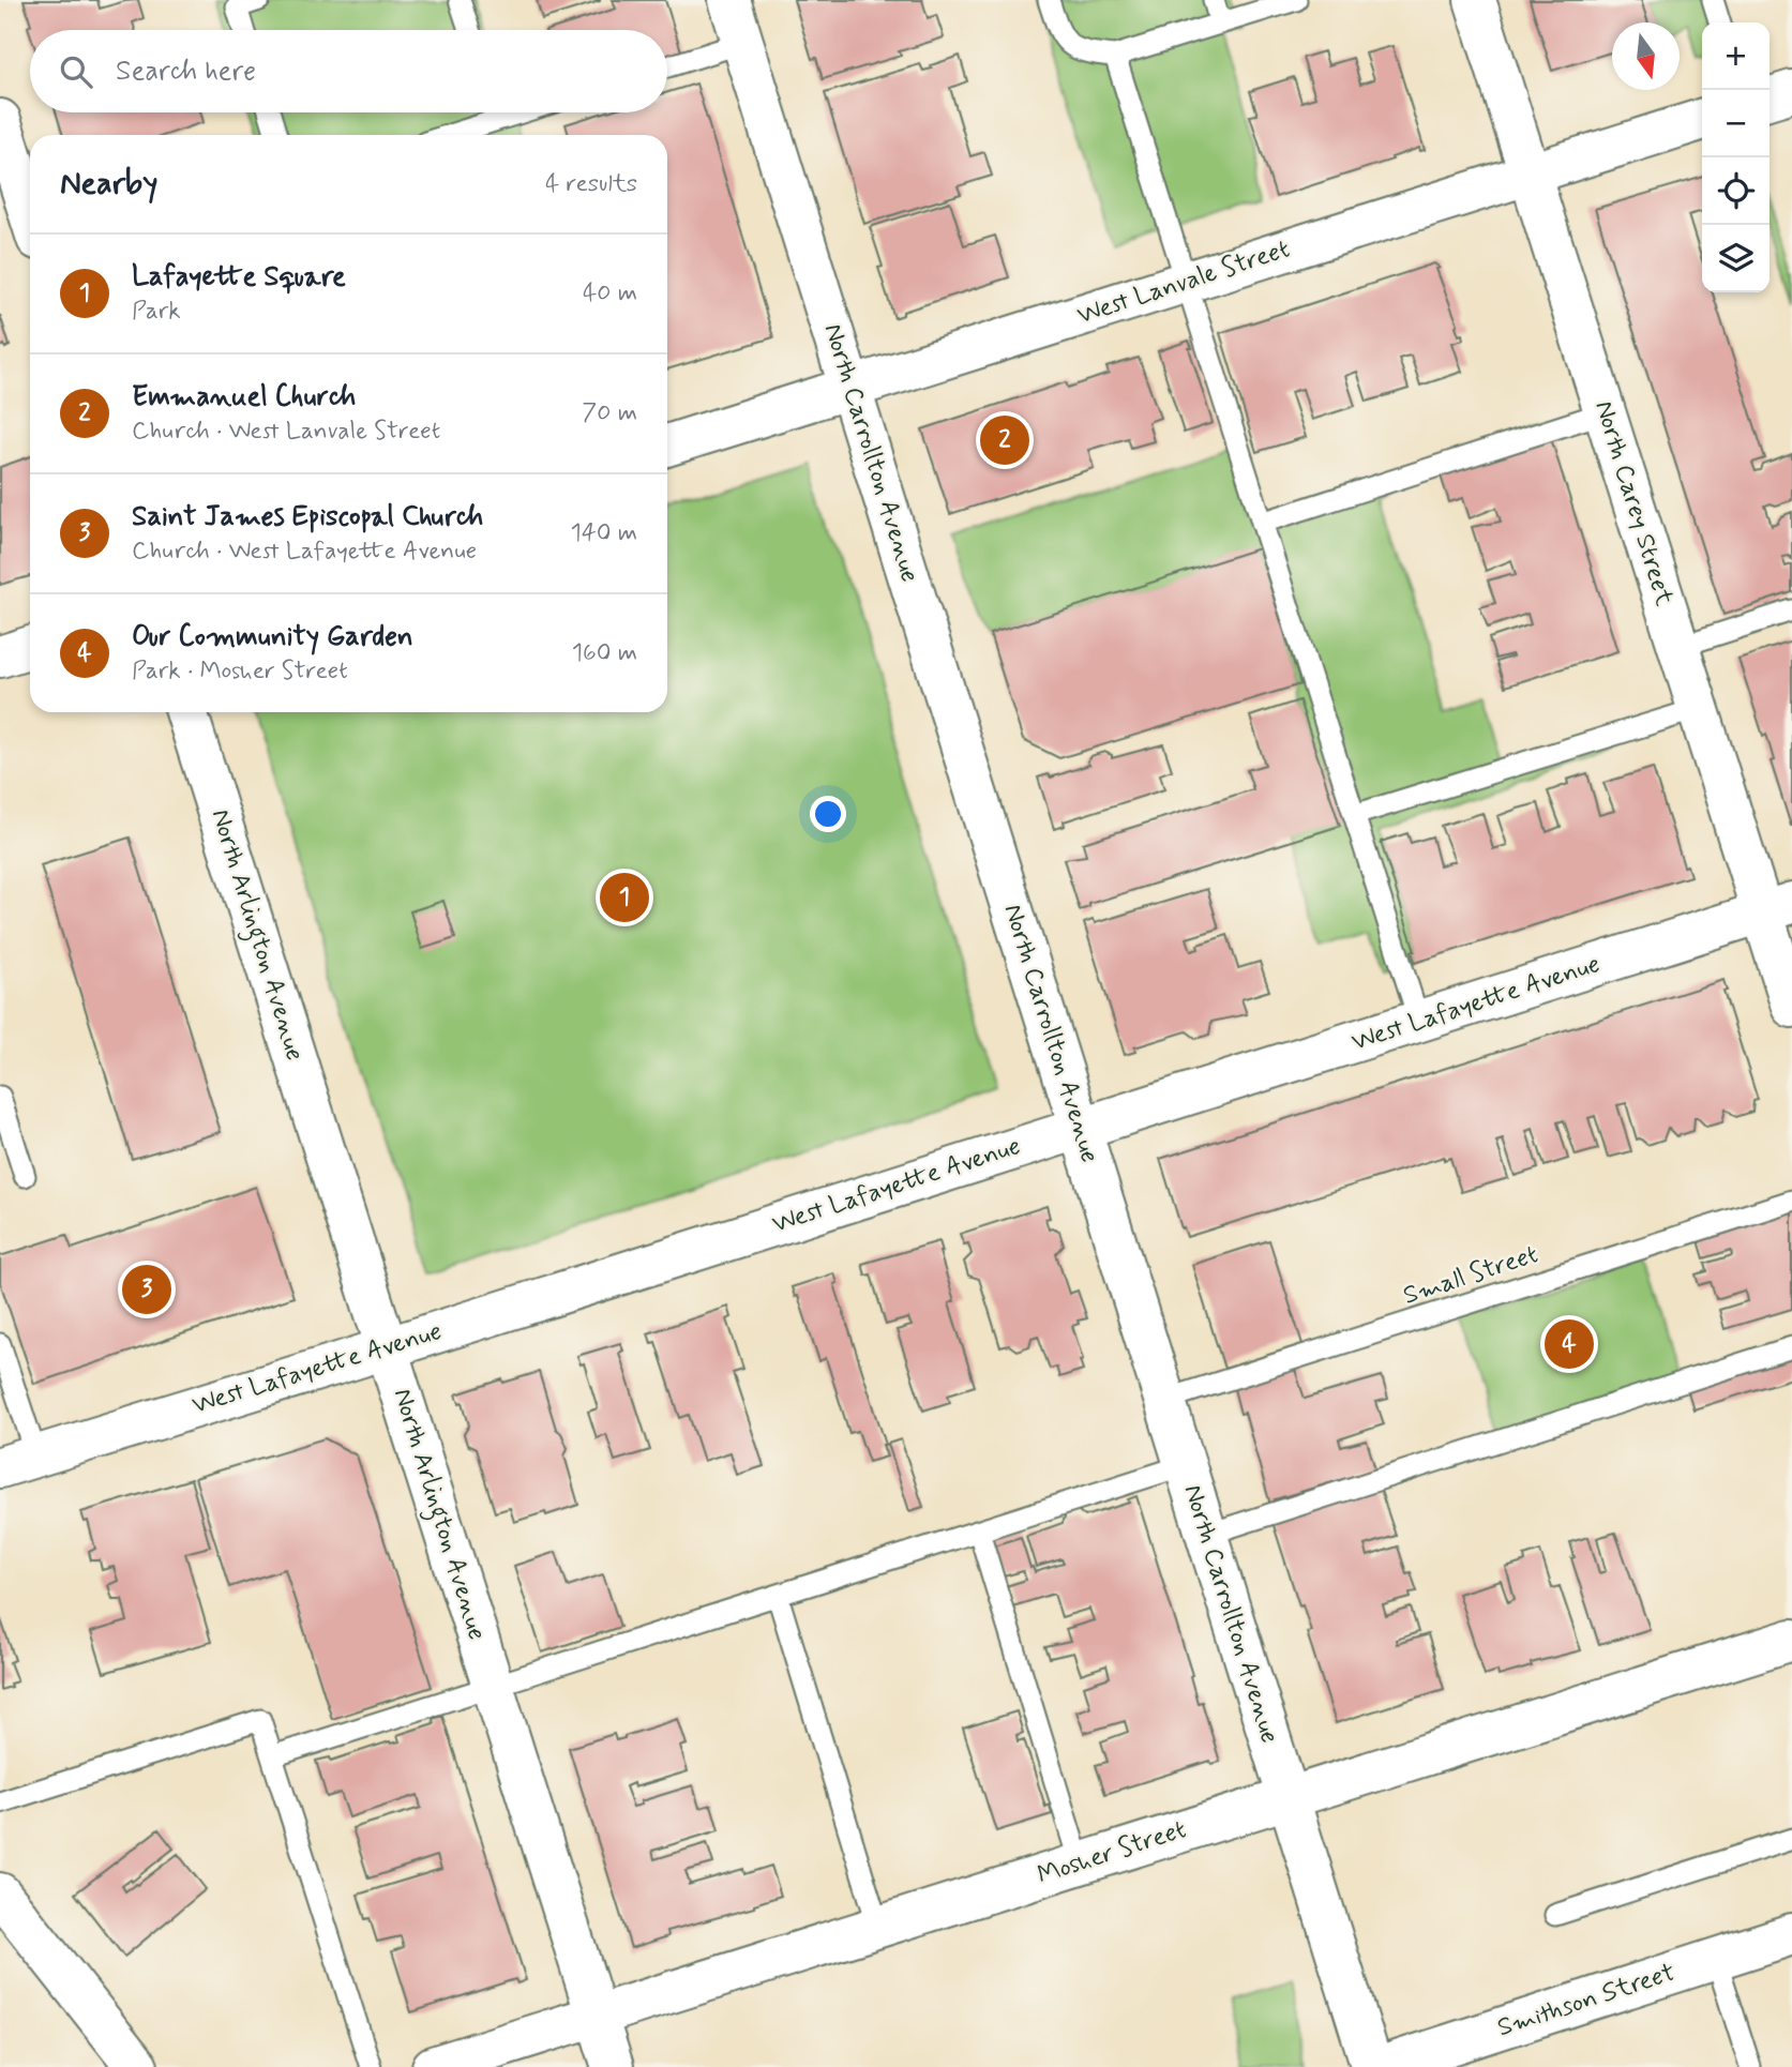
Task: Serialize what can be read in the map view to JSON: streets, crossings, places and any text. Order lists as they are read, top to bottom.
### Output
{
  "streets": {
    "street": [
      "West Lanvale Street",
      "North Carrollton Avenue",
      "North Carey Street",
      "North Arlington Avenue",
      "West Lafayette Avenue",
      "Mosher Street",
      "Smithson Street"
    ],
    "lane": ["Small Street"]
  },
  "crossings": [
    ["West Lanvale Street", "North Carrollton Avenue"],
    ["West Lanvale Street", "North Carey Street"],
    ["North Carrollton Avenue", "West Lafayette Avenue"],
    ["North Carrollton Avenue", "Small Street"],
    ["North Carrollton Avenue", "Mosher Street"],
    ["North Carey Street", "West Lafayette Avenue"],
    ["North Arlington Avenue", "West Lafayette Avenue"],
    ["North Arlington Avenue", "Mosher Street"]
  ],
  "north": "bottom",
  "page": {
    "map_buttons": ["+", "−"],
    "search": "Search here",
    "heading": ["Nearby", "4 results"],
    "list": [
      {
        "mark": "1",
        "name": "Lafayette Square",
        "note": "Park",
        "value": "40 m"
      },
      {
        "mark": "2",
        "name": "Emmanuel Church",
        "note": "Church · West Lanvale Street",
        "value": "70 m"
      },
      {
        "mark": "3",
        "name": "Saint James Episcopal Church",
        "note": "Church · West Lafayette Avenue",
        "value": "140 m"
      },
      {
        "mark": "4",
        "name": "Our Community Garden",
        "note": "Park · Mosher Street",
        "value": "160 m"
      }
    ],
    "pins": [
      "2",
      "1",
      "3",
      "4"
    ]
  }
}
